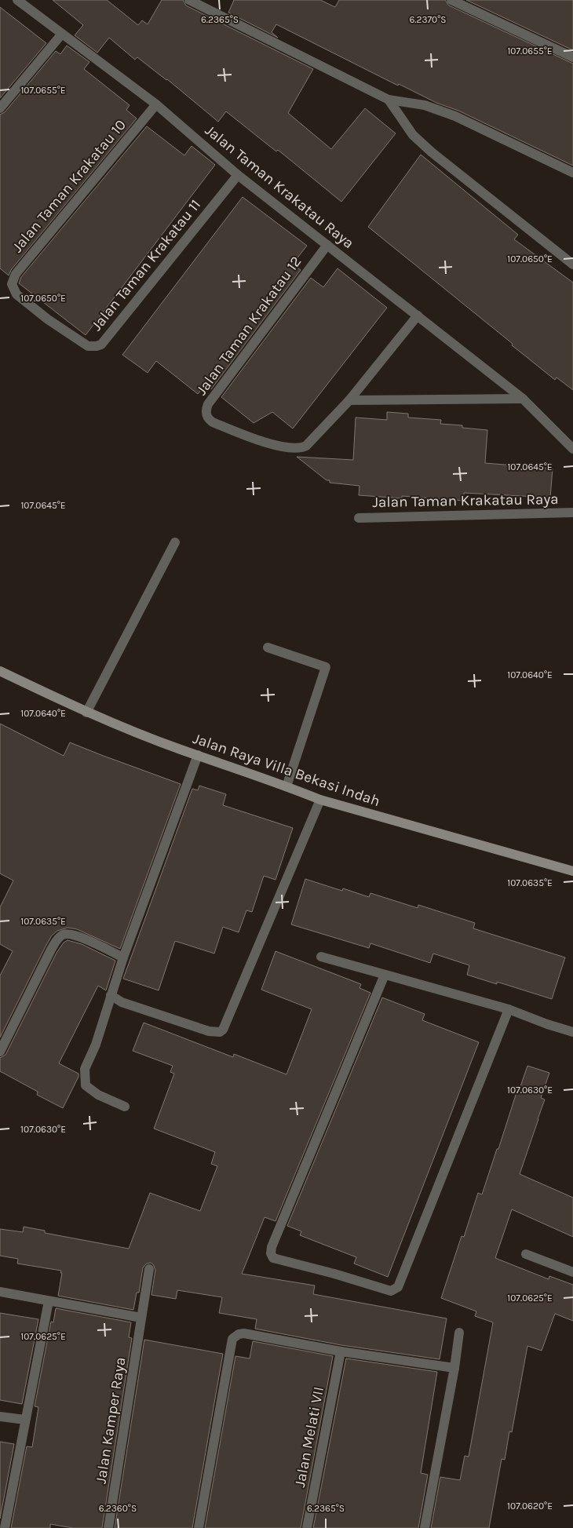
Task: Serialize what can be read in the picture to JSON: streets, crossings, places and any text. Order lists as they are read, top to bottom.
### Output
{
  "streets": {
    "main road": ["Jalan Raya Villa Bekasi Indah"],
    "street": [
      "Jalan Taman Krakatau 10",
      "Jalan Taman Krakatau Raya",
      "Jalan Taman Krakatau 11",
      "Jalan Taman Krakatau 12",
      "Jalan Kamper Raya",
      "Jalan Melati VII"
    ]
  },
  "crossings": [
    ["Jalan Taman Krakatau 10", "Jalan Taman Krakatau Raya"],
    ["Jalan Taman Krakatau 10", "Jalan Taman Krakatau 11"],
    ["Jalan Taman Krakatau Raya", "Jalan Taman Krakatau 11"],
    ["Jalan Taman Krakatau Raya", "Jalan Taman Krakatau 12"]
  ],
  "coordinates": [
    "6.2365°S",
    "6.2370°S",
    "107.0655°E",
    "107.0650°E",
    "107.0645°E",
    "107.0640°E",
    "107.0635°E",
    "107.0630°E",
    "107.0625°E",
    "107.0620°E",
    "6.2360°S"
  ]
}
